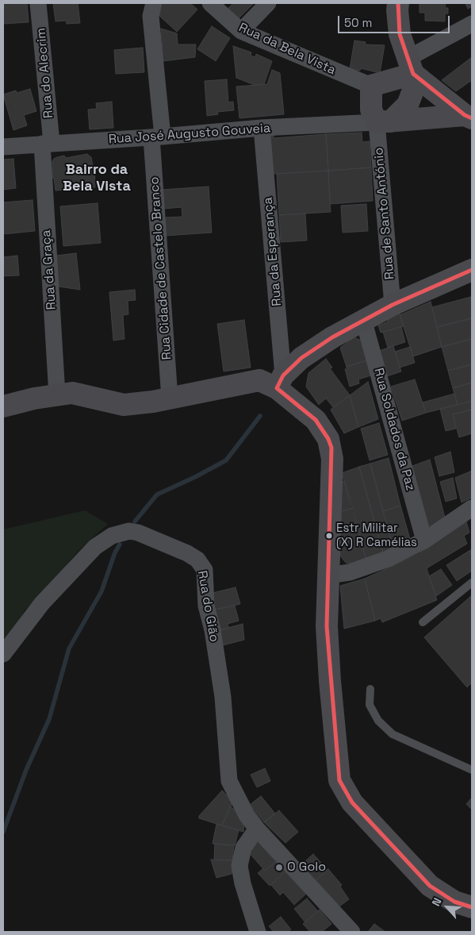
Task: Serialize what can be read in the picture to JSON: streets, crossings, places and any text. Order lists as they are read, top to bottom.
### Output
{
  "streets": {
    "street": [
      "Rua da Bela Vista",
      "Rua do Alecrim",
      "Rua José Augusto Gouveia",
      "Rua de Santo António",
      "Rua da Esperança",
      "Rua Cidade de Castelo Branco",
      "Rua da Graça",
      "Rua Soldados da Paz",
      "Rua do Gião"
    ]
  },
  "crossings": [
    ["Rua do Alecrim", "Rua José Augusto Gouveia"],
    ["Rua do Alecrim", "Rua da Graça"],
    ["Rua José Augusto Gouveia", "Rua de Santo António"],
    ["Rua José Augusto Gouveia", "Rua da Esperança"],
    ["Rua José Augusto Gouveia", "Rua Cidade de Castelo Branco"],
    ["Rua José Augusto Gouveia", "Rua da Graça"]
  ],
  "districts": ["Bairro da Bela Vista"],
  "places": ["Estr Militar (X) R Camélias", "O Golo"],
  "scale_bar": "50 m",
  "north": "top left"
}
